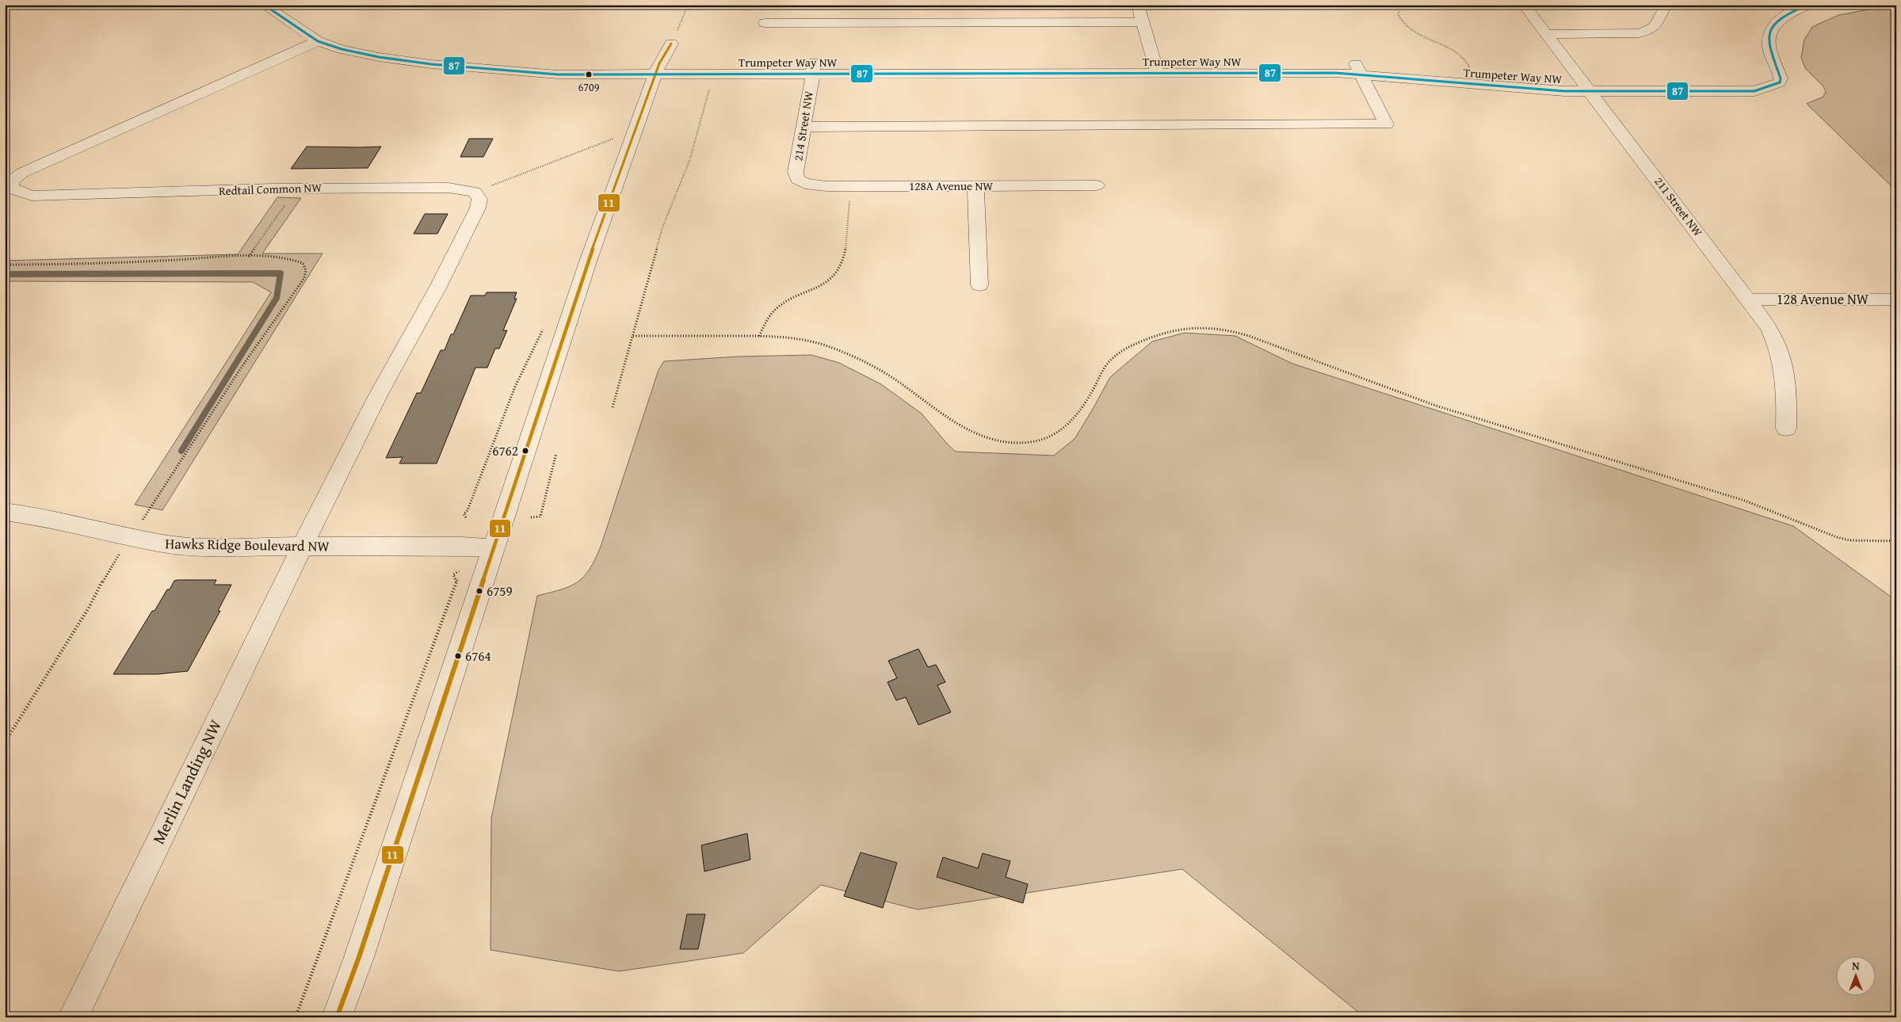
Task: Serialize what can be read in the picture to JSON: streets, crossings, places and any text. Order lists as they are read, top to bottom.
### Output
{
  "streets": {
    "street": [
      "Trumpeter Way NW",
      "214 Street NW",
      "128A Avenue NW",
      "Redtail Common NW",
      "211 Street NW",
      "128 Avenue NW",
      "Hawks Ridge Boulevard NW",
      "Merlin Landing NW"
    ]
  },
  "crossings": [
    ["Trumpeter Way NW", "214 Street NW"],
    ["Trumpeter Way NW", "211 Street NW"],
    ["214 Street NW", "128A Avenue NW"],
    ["211 Street NW", "128 Avenue NW"],
    ["Hawks Ridge Boulevard NW", "Merlin Landing NW"]
  ],
  "places": [
    "6709",
    "6762",
    "6759",
    "6764"
  ],
  "lines": ["transit line 87", "transit line 11"],
  "north": "top"
}
